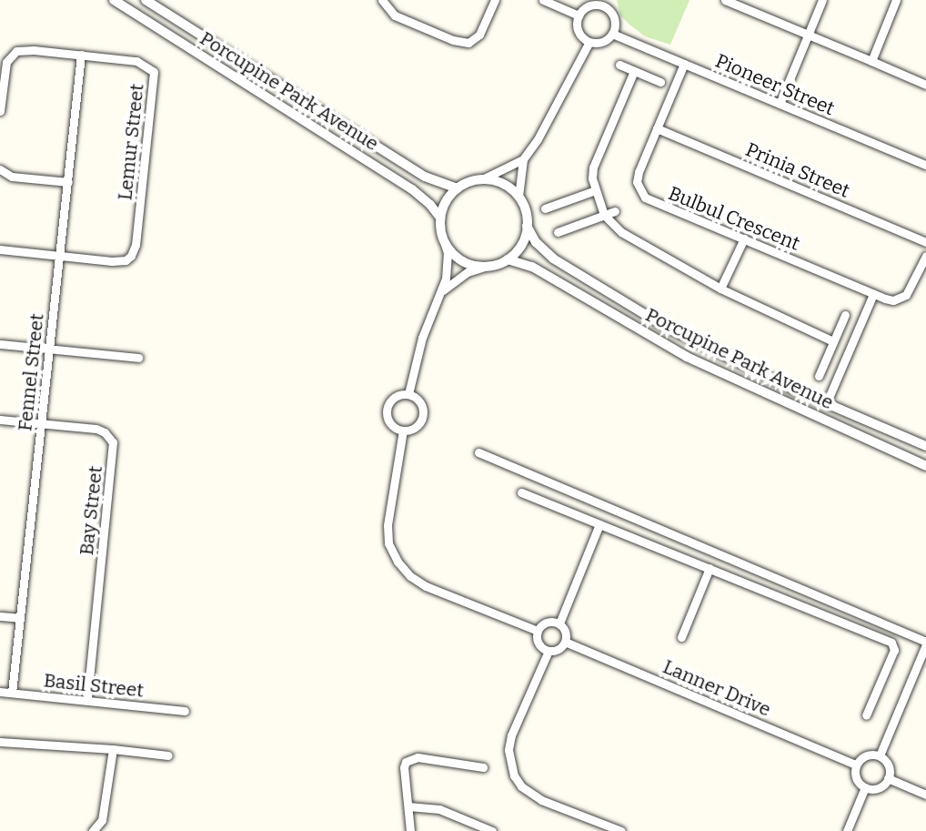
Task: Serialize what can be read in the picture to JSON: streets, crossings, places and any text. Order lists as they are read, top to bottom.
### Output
{
  "streets": {
    "street": [
      "Pioneer Street",
      "Porcupine Park Avenue",
      "Lemur Street",
      "Prinia Street",
      "Bulbul Crescent",
      "Fennel Street",
      "Bay Street",
      "Basil Street",
      "Lanner Drive"
    ]
  },
  "crossings": [
    ["Pioneer Street", "Bulbul Crescent"],
    ["Lemur Street", "Fennel Street"],
    ["Prinia Street", "Bulbul Crescent"],
    ["Fennel Street", "Bay Street"],
    ["Fennel Street", "Basil Street"],
    ["Bay Street", "Basil Street"]
  ]
}
